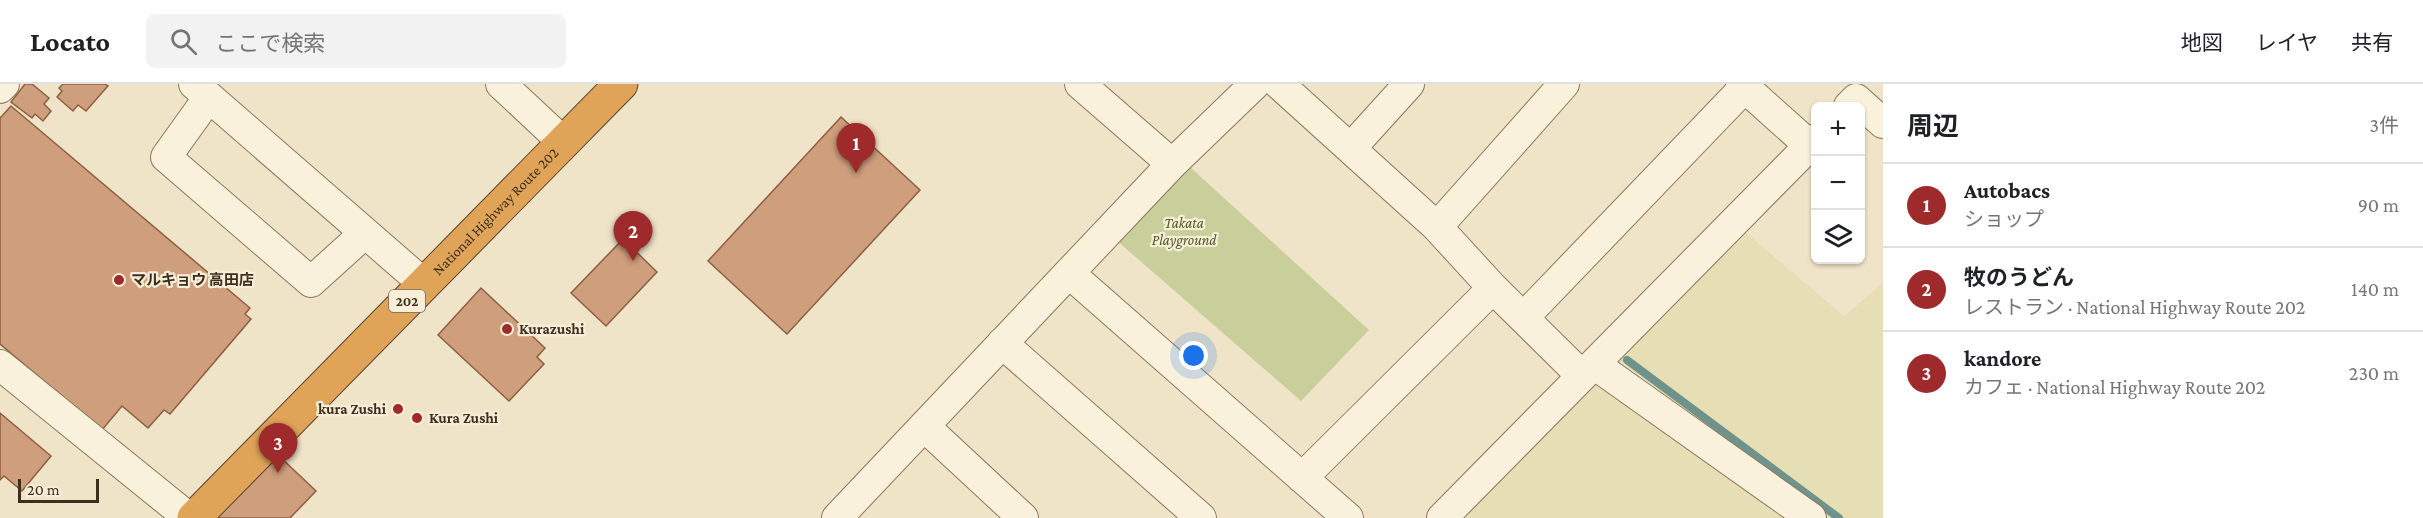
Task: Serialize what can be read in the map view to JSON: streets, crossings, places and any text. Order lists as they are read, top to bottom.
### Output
{
  "streets": {
    "highway": ["National Highway Route 202", "202"]
  },
  "parks": ["Takata Playground"],
  "places": [
    "マルキョウ 高田店",
    "Kurazushi",
    "kura Zushi",
    "Kura Zushi"
  ],
  "scale_bar": "20 m",
  "page": {
    "header": "Locato",
    "search": "ここで検索",
    "nav": ["地図", "レイヤ", "共有"],
    "heading": ["周辺", "3件"],
    "map_buttons": ["+", "−"],
    "pins": ["1", "2", "3"],
    "list": [
      {
        "mark": "1",
        "name": "Autobacs",
        "note": "ショップ",
        "value": "90 m"
      },
      {
        "mark": "2",
        "name": "牧のうどん",
        "note": "レストラン · National Highway Route 202",
        "value": "140 m"
      },
      {
        "mark": "3",
        "name": "kandore",
        "note": "カフェ · National Highway Route 202",
        "value": "230 m"
      }
    ],
    "scale": "20 m"
  }
}
